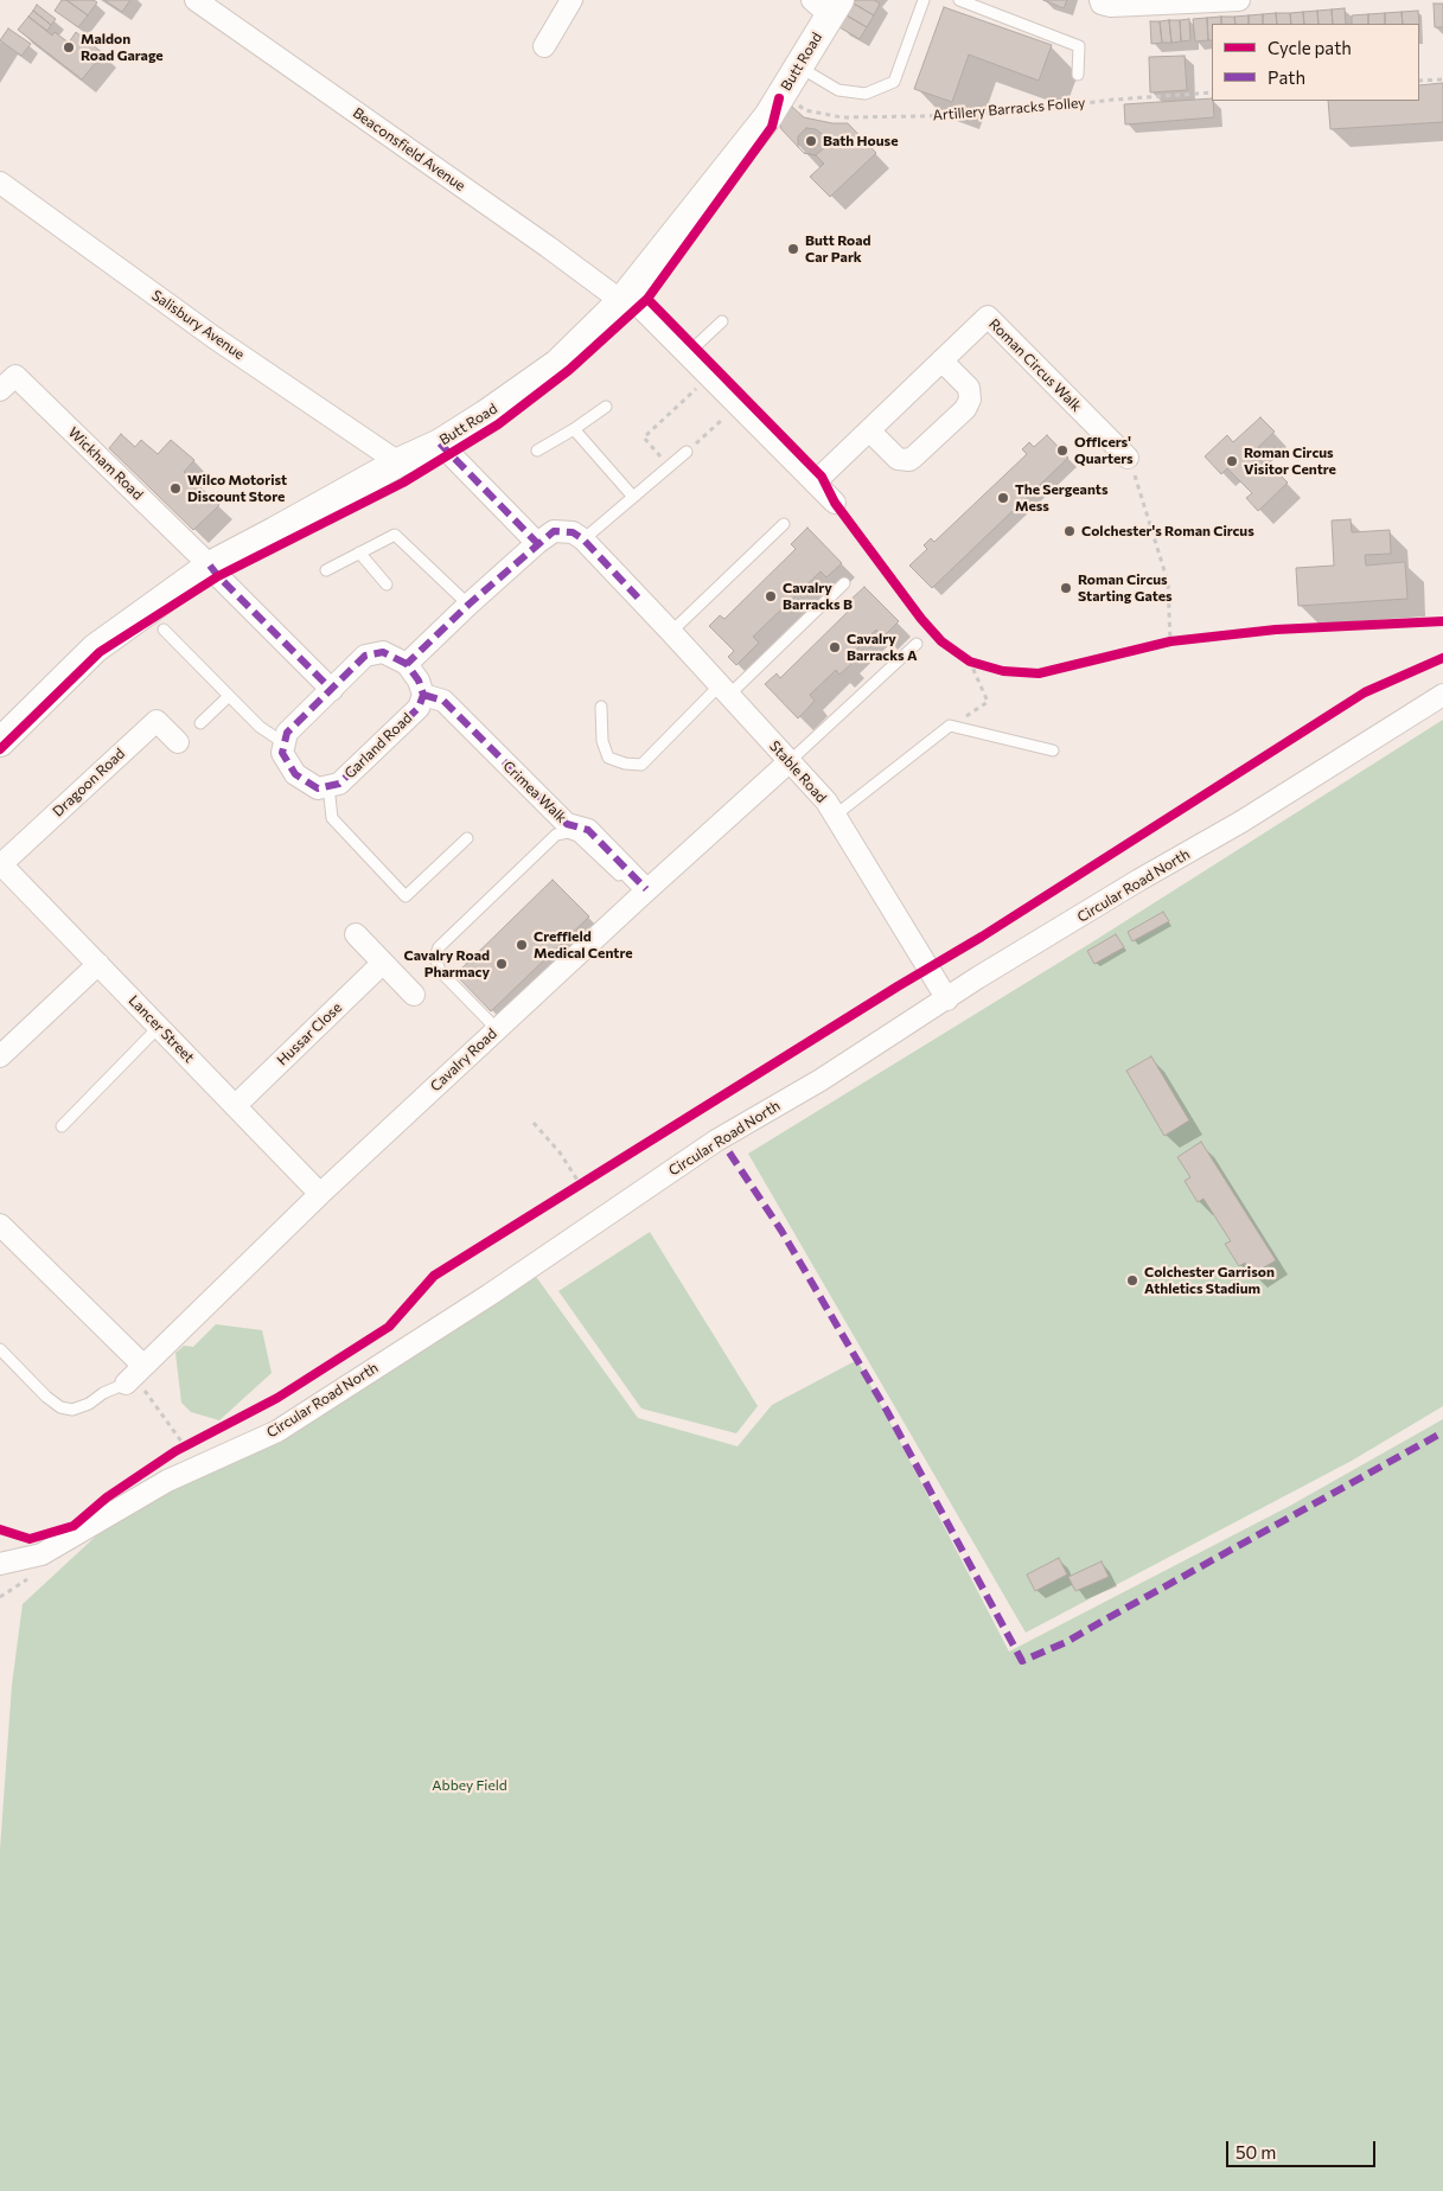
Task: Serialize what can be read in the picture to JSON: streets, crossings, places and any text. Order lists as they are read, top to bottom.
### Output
{
  "streets": {
    "main road": ["Butt Road"],
    "street": [
      "Beaconsfield Avenue",
      "Salisbury Avenue",
      "Roman Circus Walk",
      "Wickham Road",
      "Garland Road",
      "Stable Road",
      "Dragoon Road",
      "Crimea Walk",
      "Circular Road North",
      "Lancer Street",
      "Hussar Close",
      "Cavalry Road"
    ],
    "path": ["Artillery Barracks Folley"]
  },
  "crossings": [
    ["Butt Road", "Beaconsfield Avenue"],
    ["Butt Road", "Salisbury Avenue"],
    ["Butt Road", "Wickham Road"],
    ["Beaconsfield Avenue", "Roman Circus Walk"],
    ["Garland Road", "Crimea Walk"],
    ["Stable Road", "Circular Road North"],
    ["Stable Road", "Cavalry Road"],
    ["Dragoon Road", "Lancer Street"],
    ["Crimea Walk", "Cavalry Road"],
    ["Lancer Street", "Hussar Close"],
    ["Lancer Street", "Cavalry Road"]
  ],
  "parks": ["Abbey Field"],
  "places": [
    "Maldon Road Garage",
    "Bath House",
    "Butt Road Car Park",
    "Officers' Quarters",
    "Roman Circus Visitor Centre",
    "Wilco Motorist Discount Store",
    "The Sergeants Mess",
    "Colchester's Roman Circus",
    "Roman Circus Starting Gates",
    "Cavalry Barracks B",
    "Cavalry Barracks A",
    "Creffield Medical Centre",
    "Cavalry Road Pharmacy",
    "Colchester Garrison Athletics Stadium"
  ],
  "legend": ["Cycle path", "Path"],
  "scale_bar": "50 m"
}
